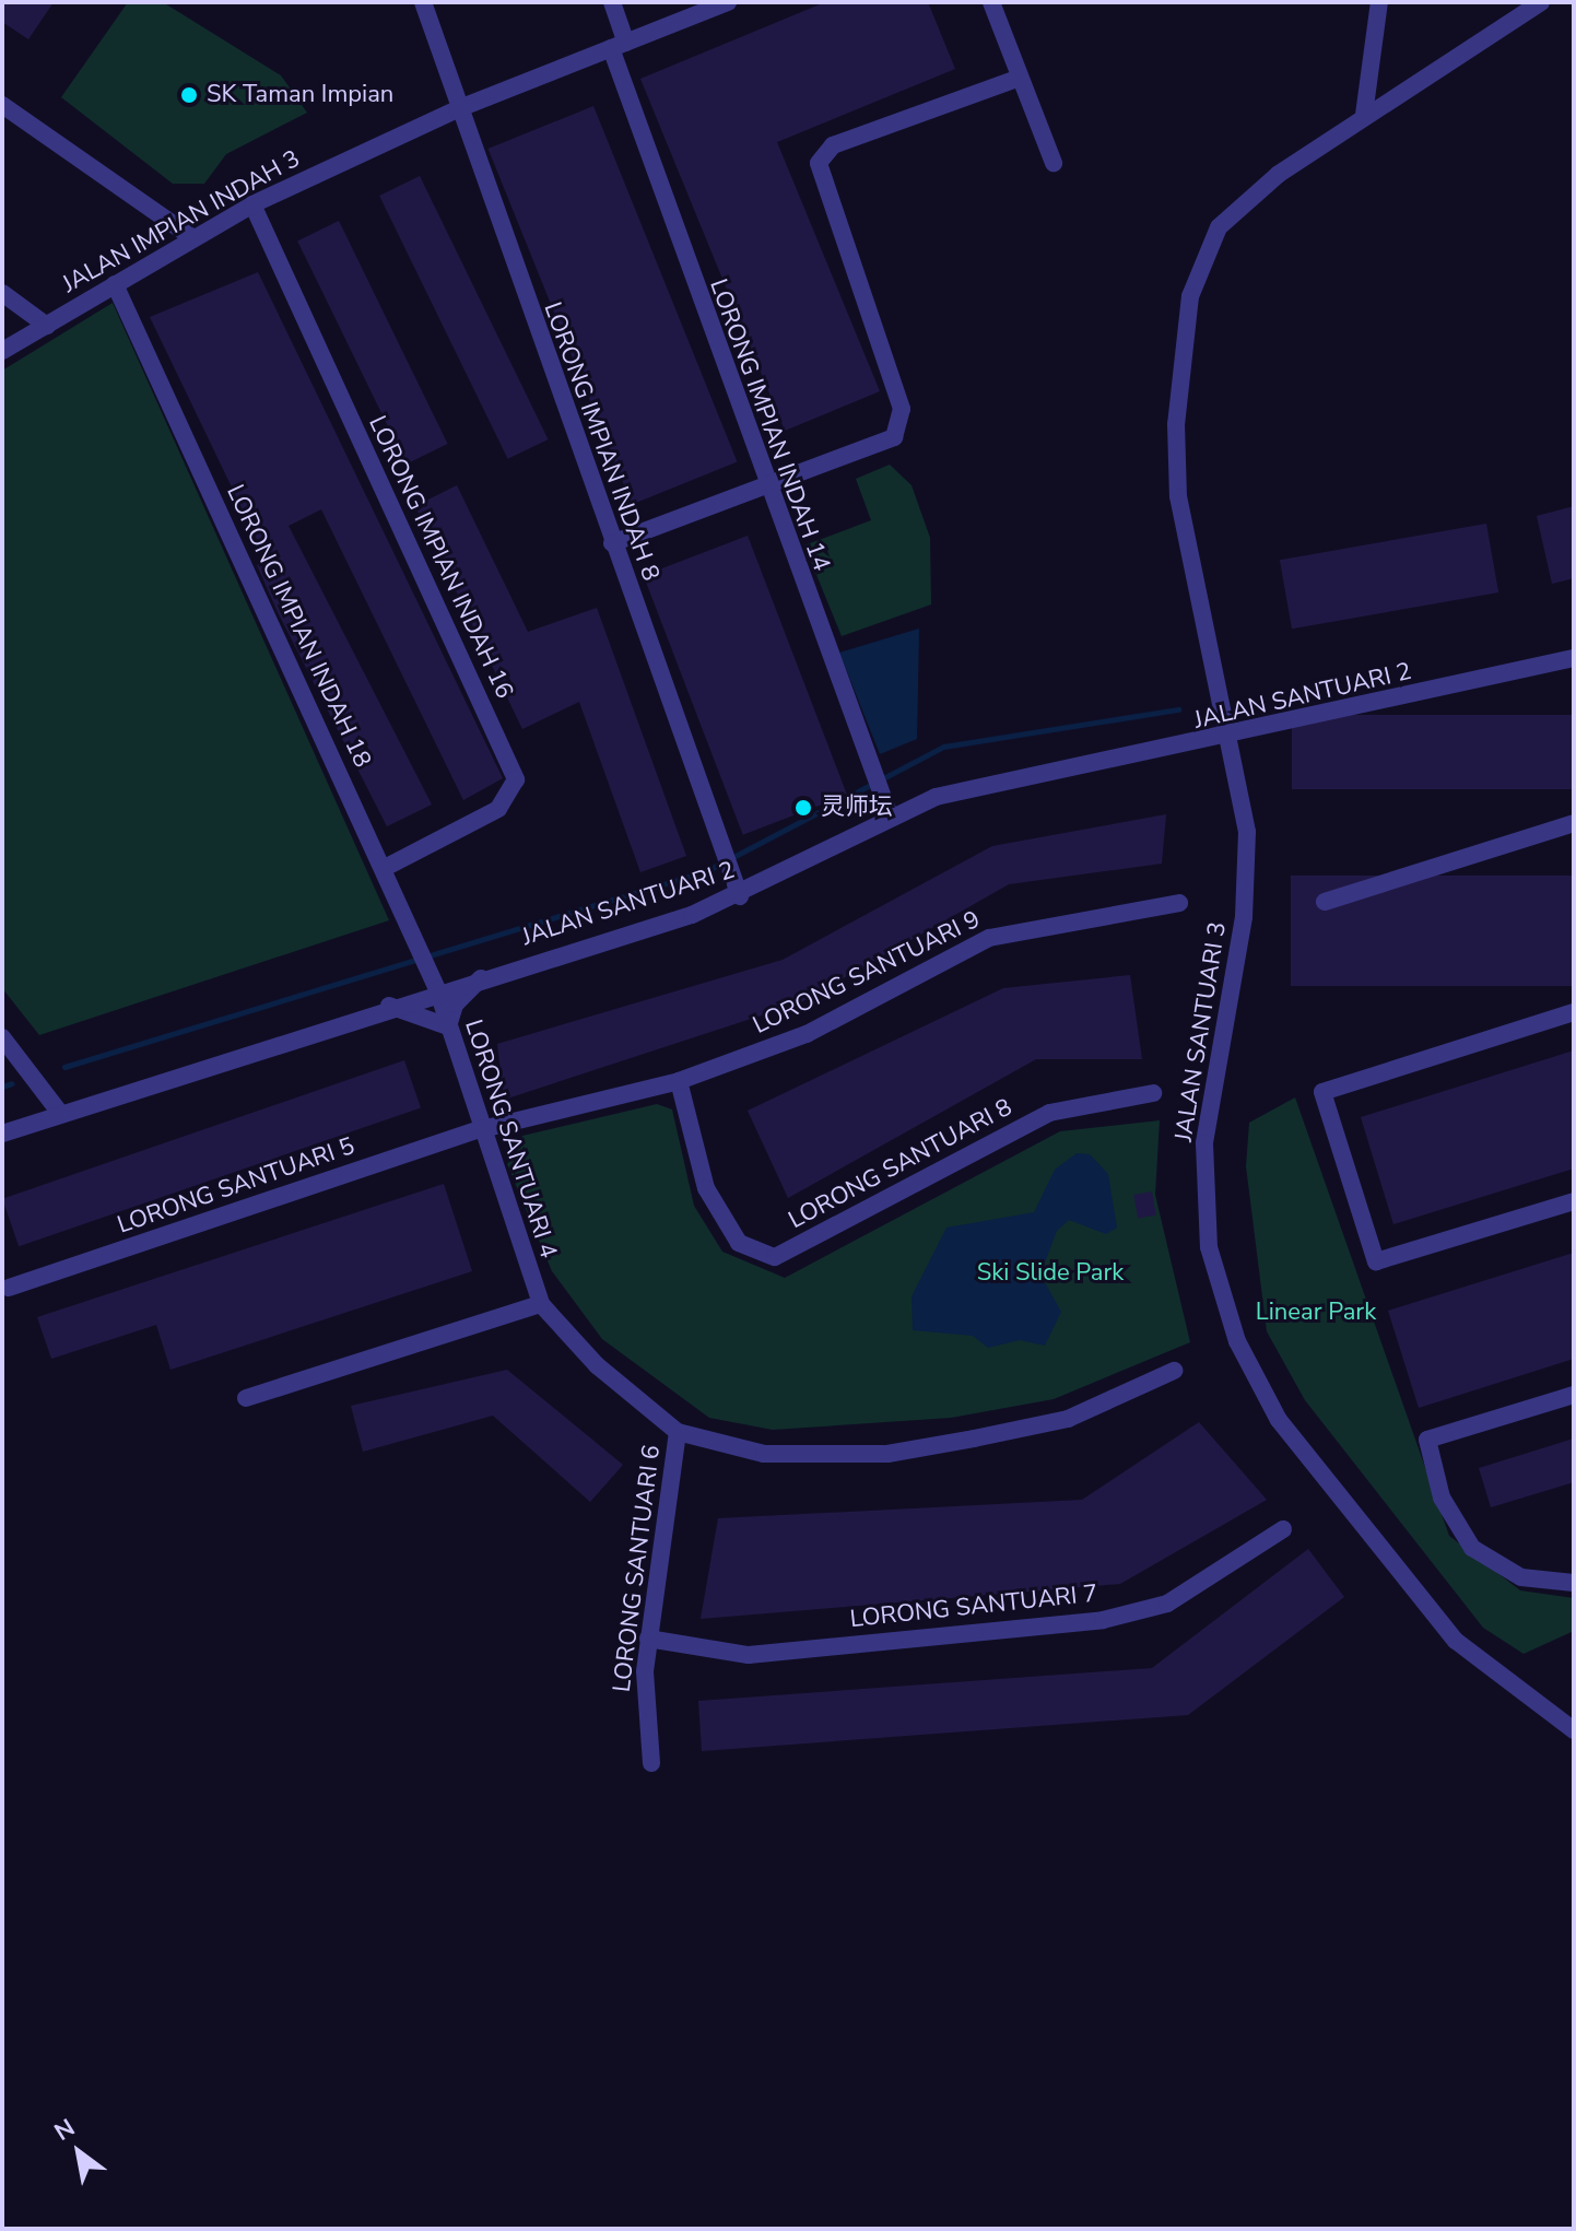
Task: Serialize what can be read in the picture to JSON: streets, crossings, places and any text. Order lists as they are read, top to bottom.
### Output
{
  "streets": {
    "street": [
      "JALAN IMPIAN INDAH 3",
      "LORONG IMPIAN INDAH 14",
      "LORONG IMPIAN INDAH 8",
      "LORONG IMPIAN INDAH 16",
      "LORONG IMPIAN INDAH 18",
      "JALAN SANTUARI 2",
      "LORONG SANTUARI 9",
      "JALAN SANTUARI 3",
      "LORONG SANTUARI 4",
      "LORONG SANTUARI 8",
      "LORONG SANTUARI 5",
      "LORONG SANTUARI 6",
      "LORONG SANTUARI 7"
    ]
  },
  "crossings": [
    ["JALAN IMPIAN INDAH 3", "LORONG IMPIAN INDAH 14"],
    ["JALAN IMPIAN INDAH 3", "LORONG IMPIAN INDAH 8"],
    ["JALAN IMPIAN INDAH 3", "LORONG IMPIAN INDAH 16"],
    ["JALAN IMPIAN INDAH 3", "LORONG IMPIAN INDAH 18"],
    ["LORONG IMPIAN INDAH 14", "JALAN SANTUARI 2"],
    ["LORONG IMPIAN INDAH 8", "JALAN SANTUARI 2"],
    ["LORONG IMPIAN INDAH 16", "LORONG IMPIAN INDAH 18"],
    ["LORONG IMPIAN INDAH 18", "JALAN SANTUARI 2"],
    ["LORONG IMPIAN INDAH 18", "LORONG SANTUARI 4"],
    ["JALAN SANTUARI 2", "JALAN SANTUARI 3"],
    ["JALAN SANTUARI 2", "LORONG SANTUARI 4"],
    ["LORONG SANTUARI 9", "LORONG SANTUARI 4"],
    ["LORONG SANTUARI 9", "LORONG SANTUARI 8"],
    ["LORONG SANTUARI 9", "LORONG SANTUARI 5"],
    ["LORONG SANTUARI 4", "LORONG SANTUARI 5"],
    ["LORONG SANTUARI 4", "LORONG SANTUARI 6"],
    ["LORONG SANTUARI 6", "LORONG SANTUARI 7"]
  ],
  "parks": ["Ski Slide Park", "Linear Park"],
  "places": ["SK Taman Impian", "灵师坛"],
  "north": "top left"
}
